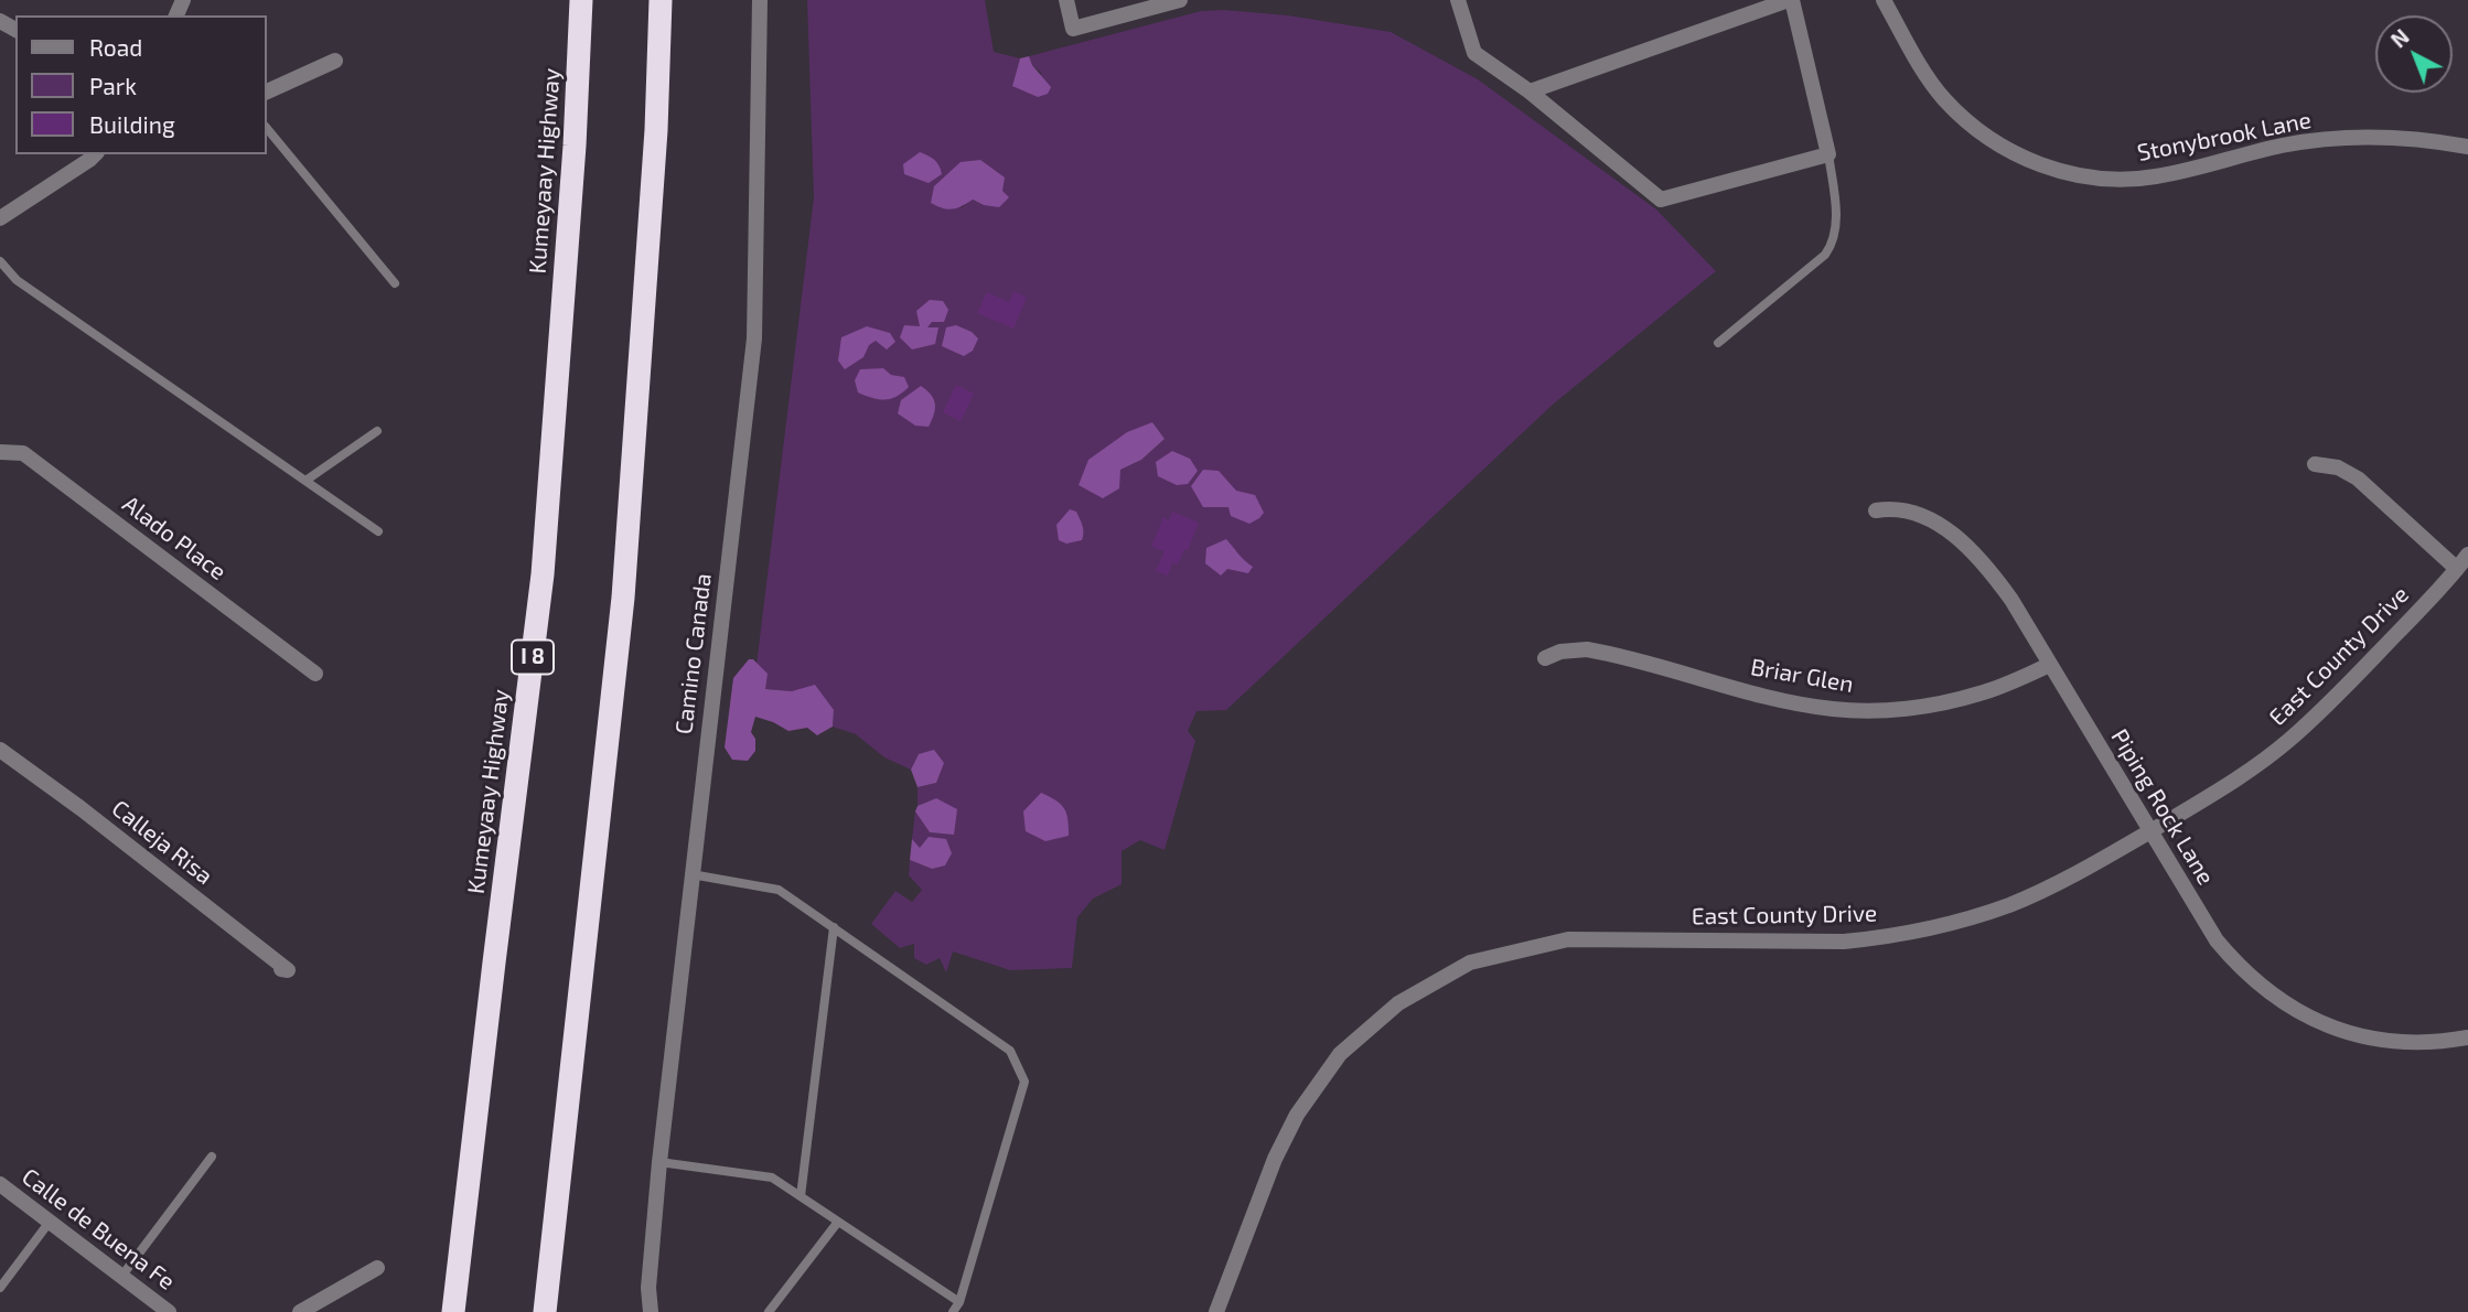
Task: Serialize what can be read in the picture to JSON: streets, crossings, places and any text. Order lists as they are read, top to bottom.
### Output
{
  "streets": {
    "highway": ["Kumeyaay Highway", "I 8"],
    "street": [
      "Stonybrook Lane",
      "Alado Place",
      "Camino Canada",
      "East County Drive",
      "Briar Glen",
      "Piping Rock Lane",
      "Calleja Risa",
      "Calle de Buena Fe"
    ]
  },
  "crossings": [
    ["East County Drive", "Piping Rock Lane"],
    ["Briar Glen", "Piping Rock Lane"]
  ],
  "legend": ["Road", "Park", "Building"],
  "north": "top left"
}
